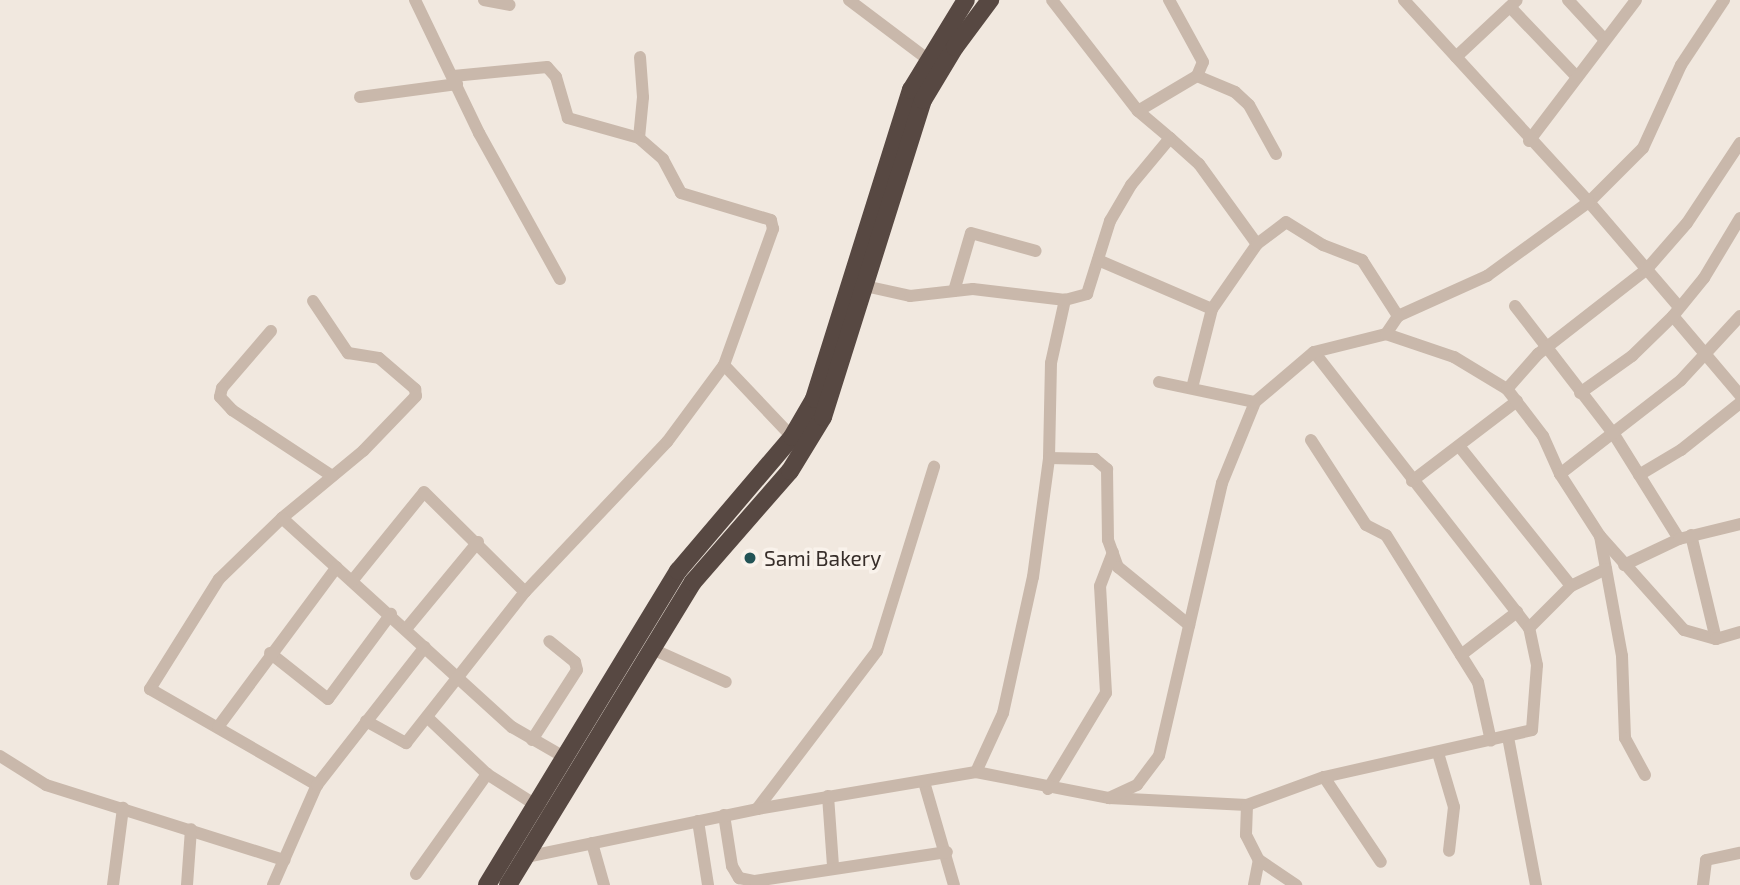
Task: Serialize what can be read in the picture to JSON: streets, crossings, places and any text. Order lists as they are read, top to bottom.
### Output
{
  "places": ["Sami Bakery"]
}
